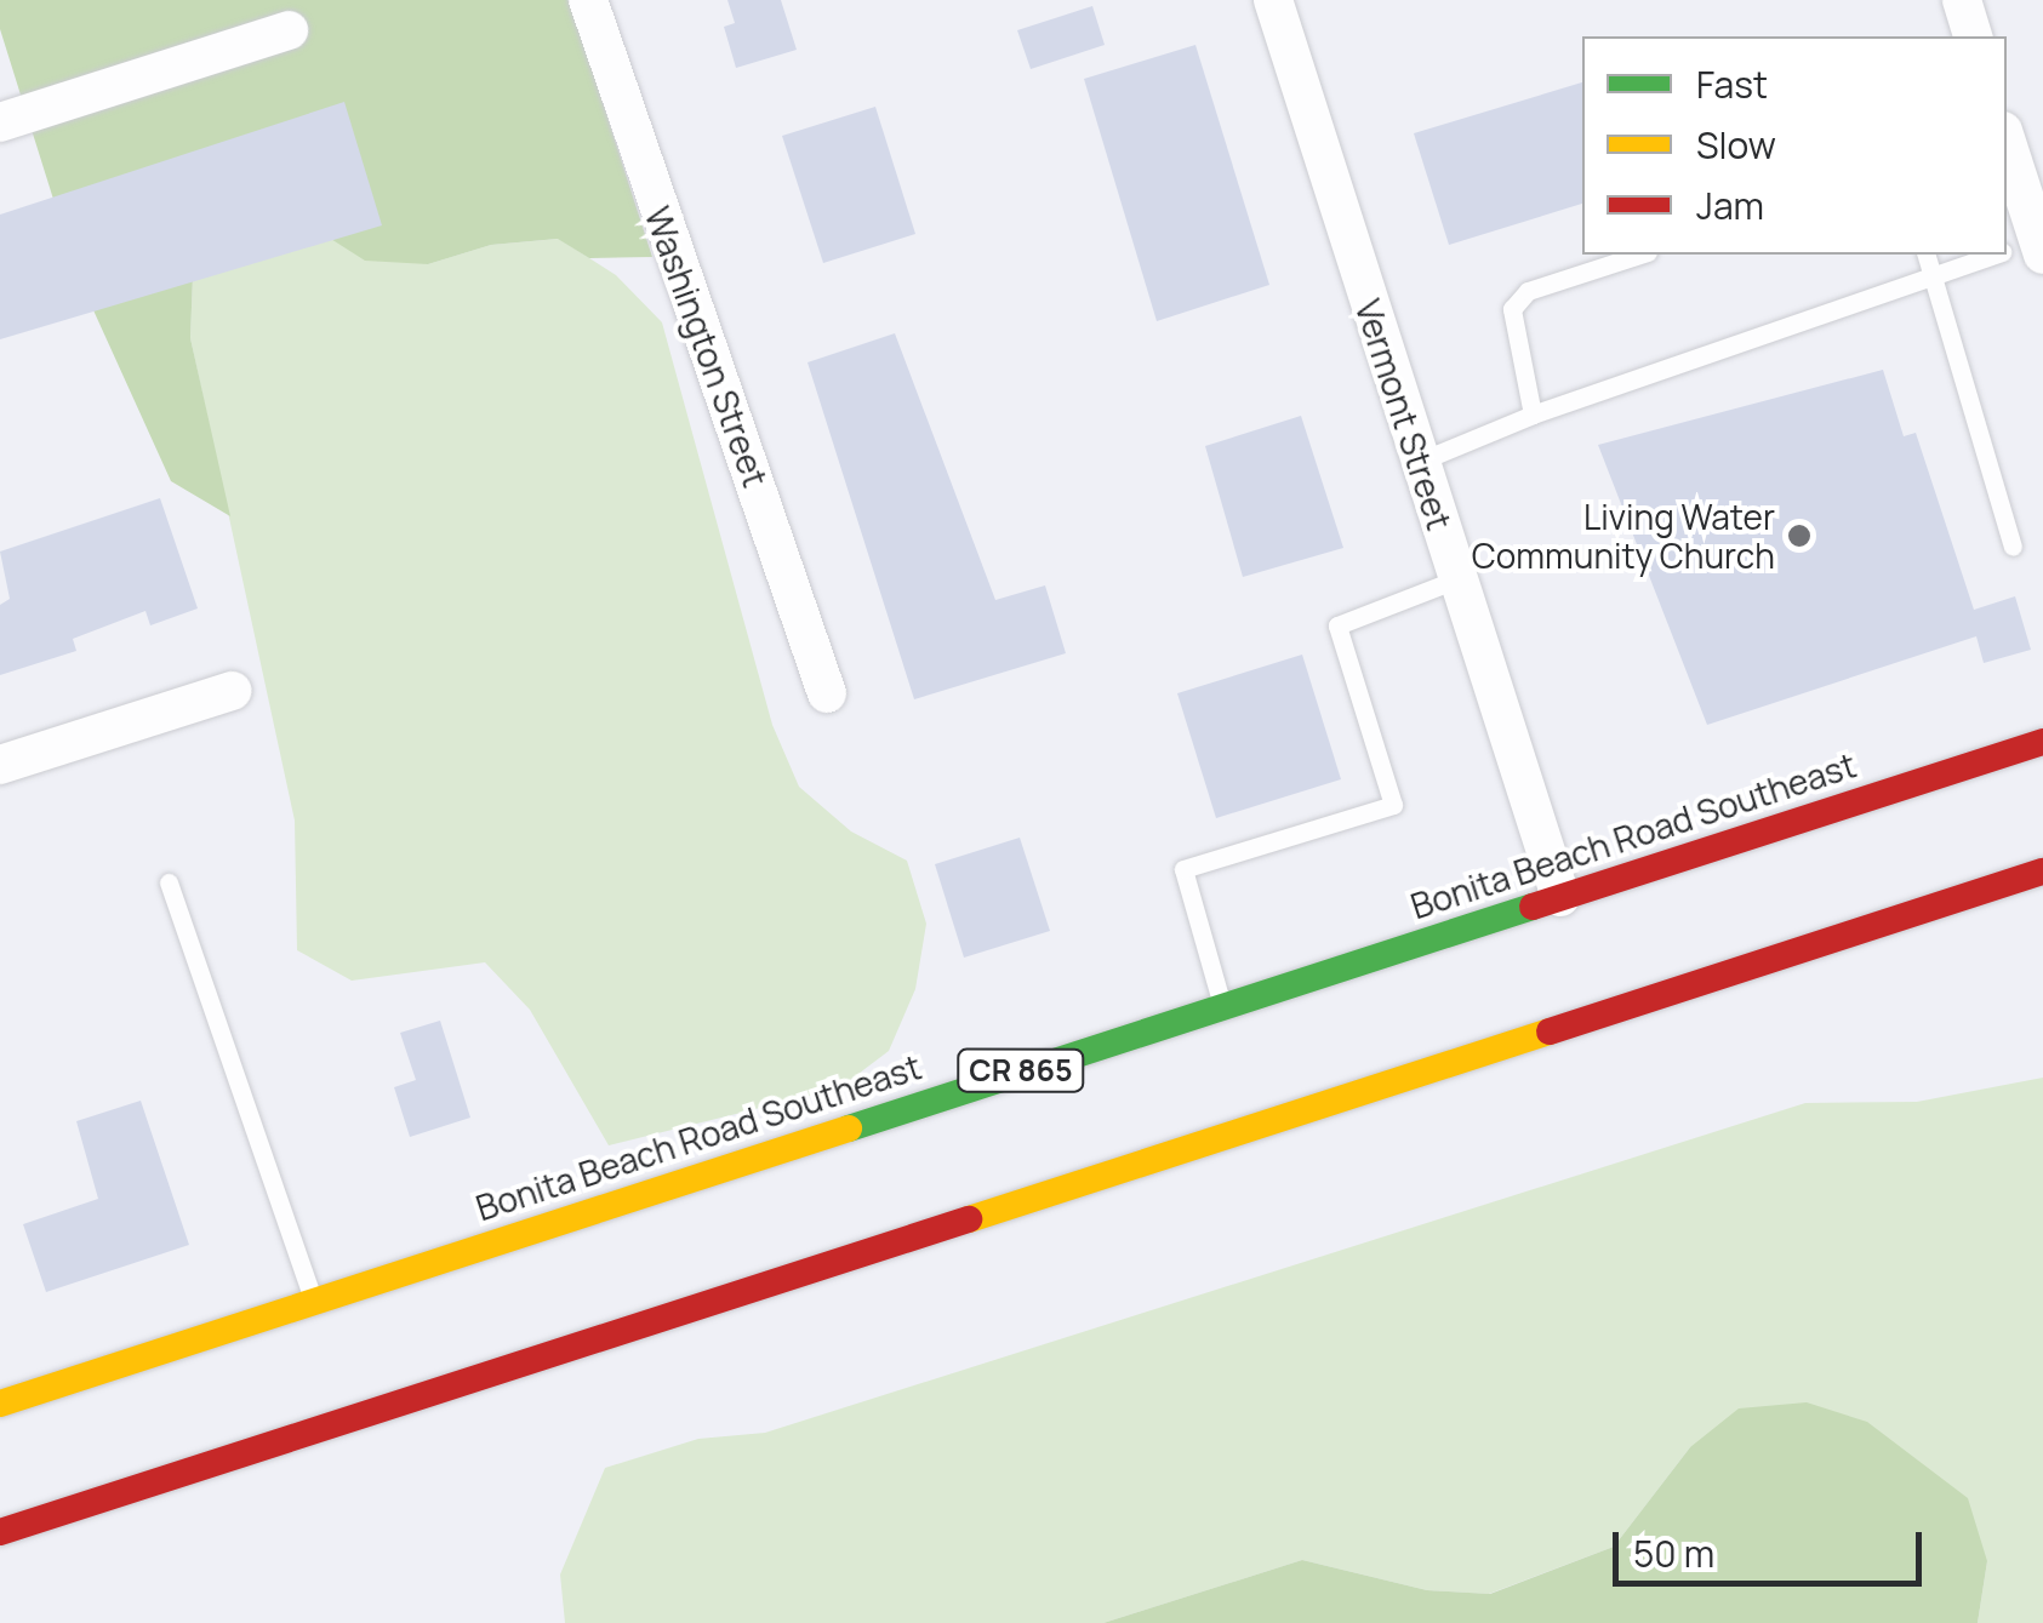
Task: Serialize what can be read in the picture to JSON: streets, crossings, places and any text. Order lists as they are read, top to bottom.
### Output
{
  "streets": {
    "main road": ["Bonita Beach Road Southeast", "CR 865"],
    "street": ["Washington Street", "Vermont Street"]
  },
  "crossings": [
    ["Vermont Street", "Bonita Beach Road Southeast"]
  ],
  "places": ["Living Water Community Church"],
  "legend": ["Fast", "Slow", "Jam"],
  "scale_bar": "50 m"
}
